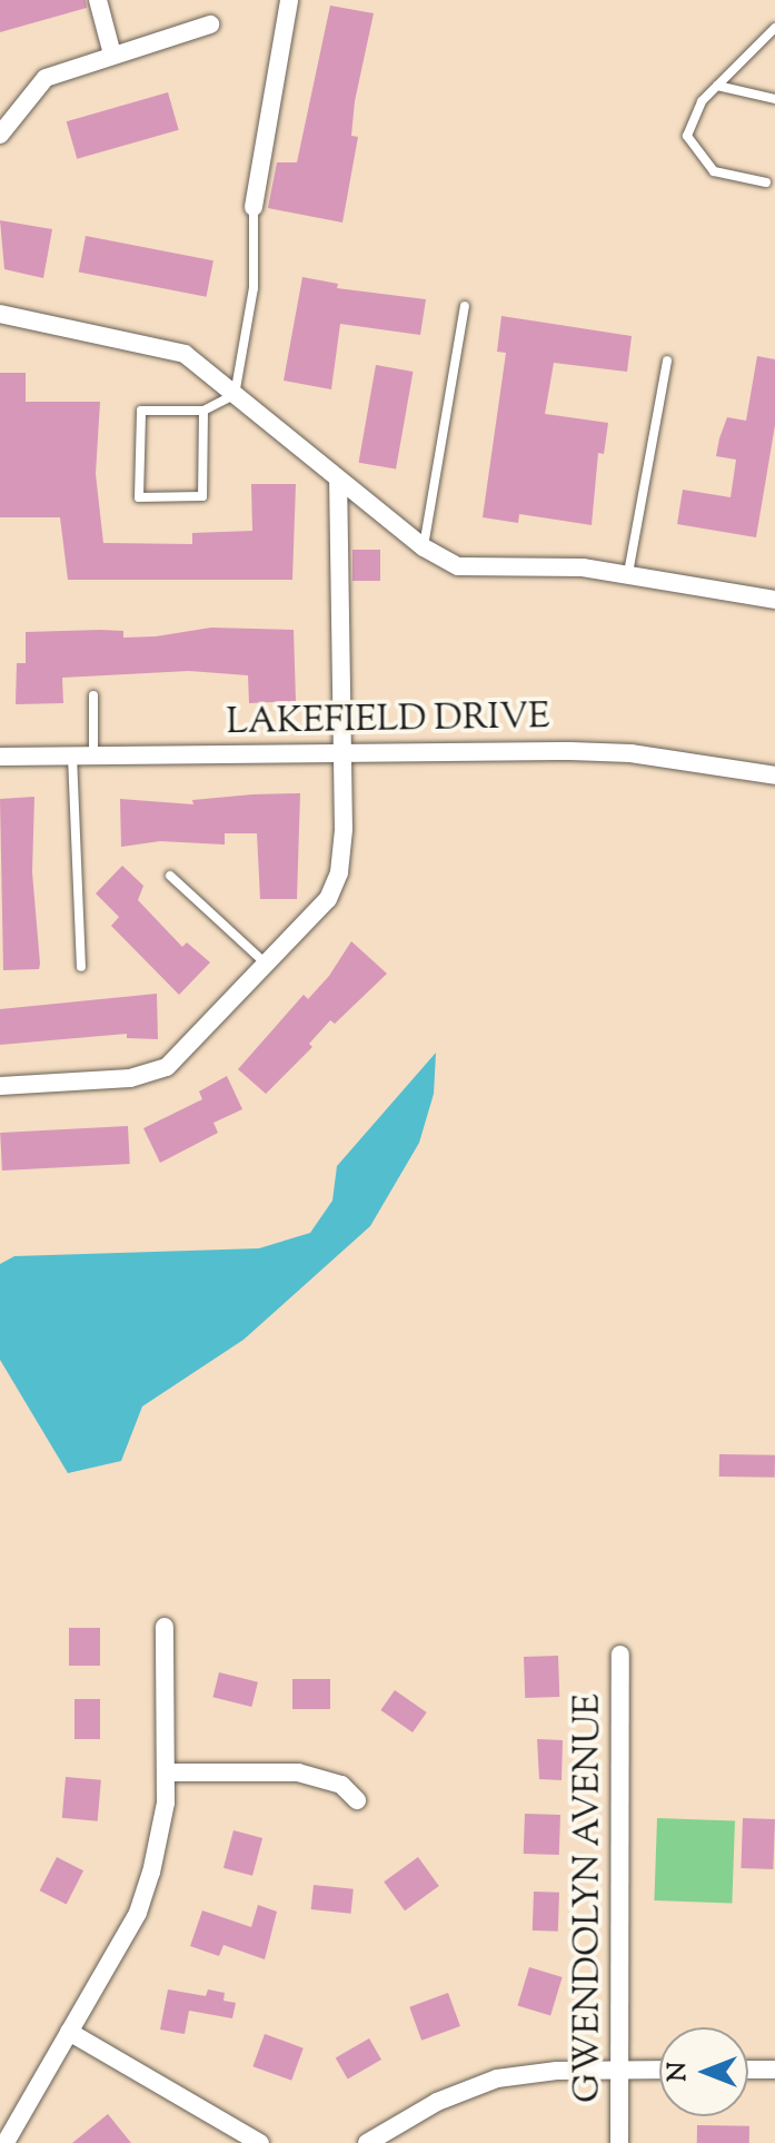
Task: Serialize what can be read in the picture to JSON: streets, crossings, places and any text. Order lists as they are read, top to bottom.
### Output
{
  "streets": {
    "street": ["LAKEFIELD DRIVE", "GWENDOLYN AVENUE"]
  },
  "north": "left"
}
